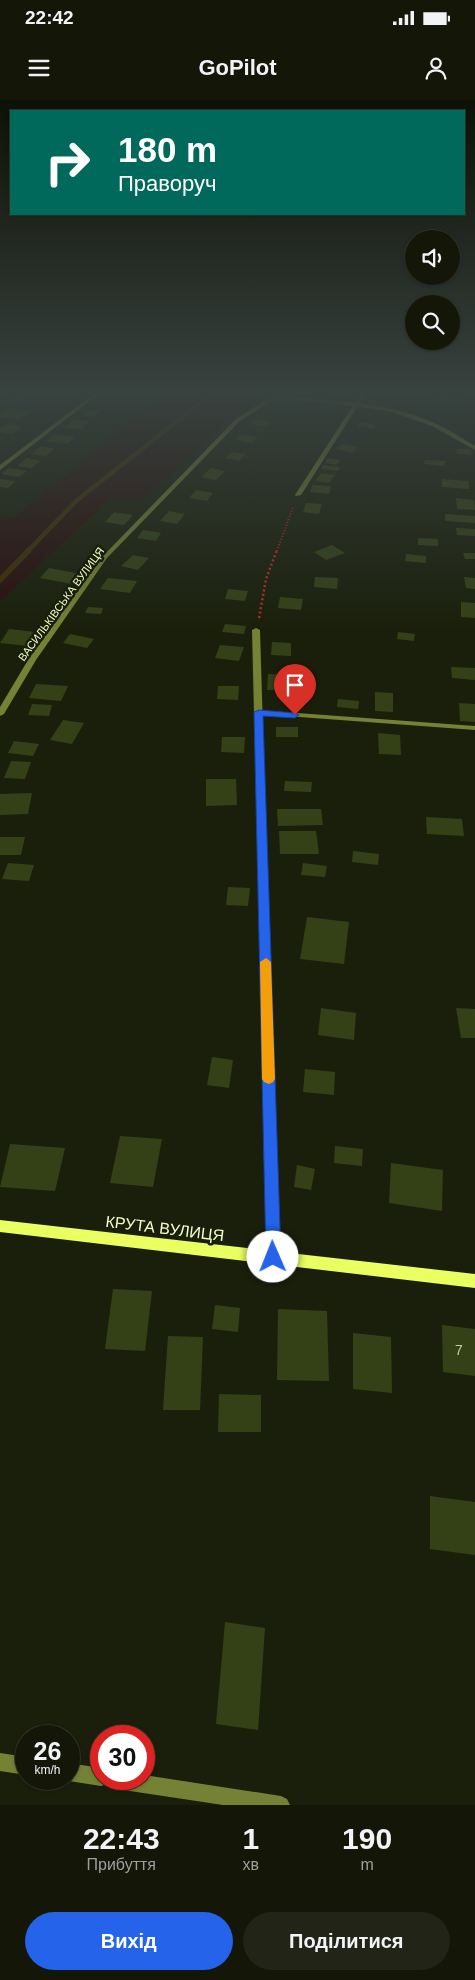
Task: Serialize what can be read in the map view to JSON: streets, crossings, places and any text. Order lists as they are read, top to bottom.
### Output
{
  "streets": {
    "street": ["ВАСИЛЬКІВСЬКА ВУЛИЦЯ", "КРУТА ВУЛИЦЯ"]
  },
  "house_numbers": ["7"],
  "page": {
    "status": "22:42",
    "header": "GoPilot",
    "turn": ["180 m", "Праворуч"],
    "speed": "26 km/h",
    "limit": "30",
    "eta": [
      "22:43",
      "Прибуття",
      "1",
      "хв",
      "190",
      "m"
    ],
    "buttons": ["Вихід", "Поділитися"]
  }
}
